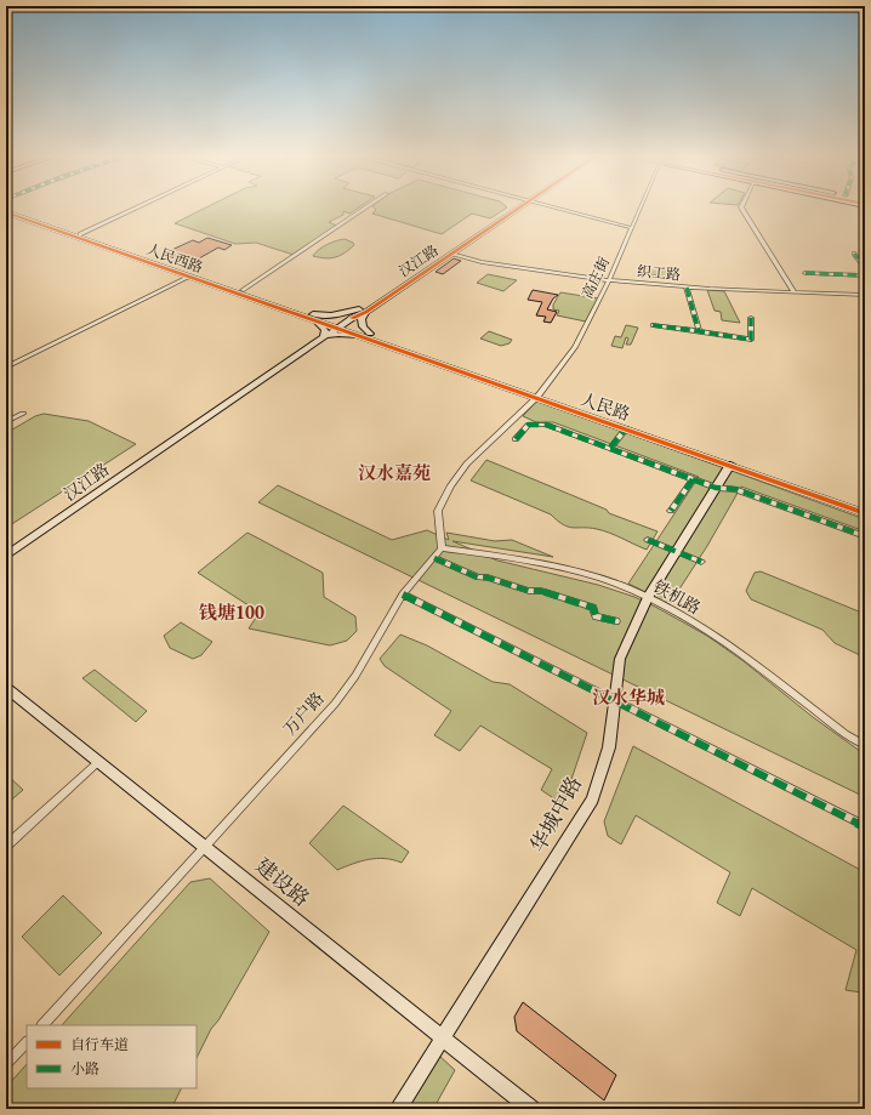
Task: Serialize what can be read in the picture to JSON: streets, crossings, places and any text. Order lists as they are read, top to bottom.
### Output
{
  "streets": {
    "main road": [
      "人民西路",
      "汉江路",
      "人民路",
      "华城中路",
      "建设路"
    ],
    "street": [
      "织工路",
      "高庄街",
      "铁机路",
      "万户路"
    ]
  },
  "crossings": [
    ["人民西路", "汉江路"],
    ["人民西路", "人民路"],
    ["汉江路", "织工路"],
    ["汉江路", "人民路"],
    ["织工路", "高庄街"],
    ["高庄街", "人民路"],
    ["人民路", "华城中路"],
    ["铁机路", "万户路"],
    ["铁机路", "华城中路"],
    ["万户路", "建设路"],
    ["华城中路", "建设路"]
  ],
  "districts": ["汉水嘉苑", "钱塘100", "汉水华城"],
  "legend": ["自行车道", "小路"]
}
